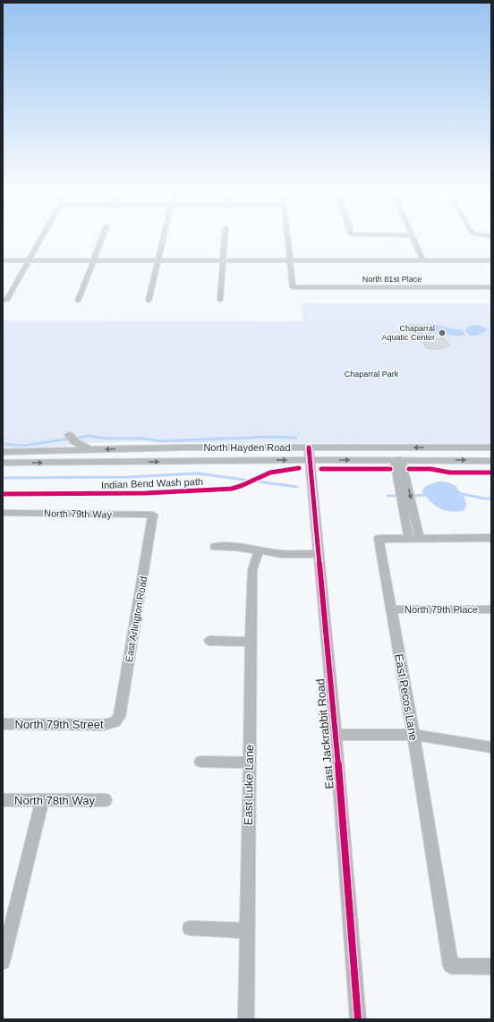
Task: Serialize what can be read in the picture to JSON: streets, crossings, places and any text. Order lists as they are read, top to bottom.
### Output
{
  "streets": {
    "main road": ["North Hayden Road"],
    "street": [
      "North 81st Place",
      "North 79th Way",
      "North 79th Place",
      "East Arlington Road",
      "East Pecos Lane",
      "North 79th Street",
      "East Jackrabbit Road",
      "East Luke Lane",
      "North 78th Way"
    ],
    "cycle path": ["Indian Bend Wash path"]
  },
  "crossings": [
    ["North Hayden Road", "East Jackrabbit Road"],
    ["North 79th Way", "East Arlington Road"],
    ["North 79th Place", "East Pecos Lane"],
    ["East Arlington Road", "North 79th Street"]
  ],
  "parks": ["Chaparral Park"],
  "places": ["Chaparral Aquatic Center"]
}
